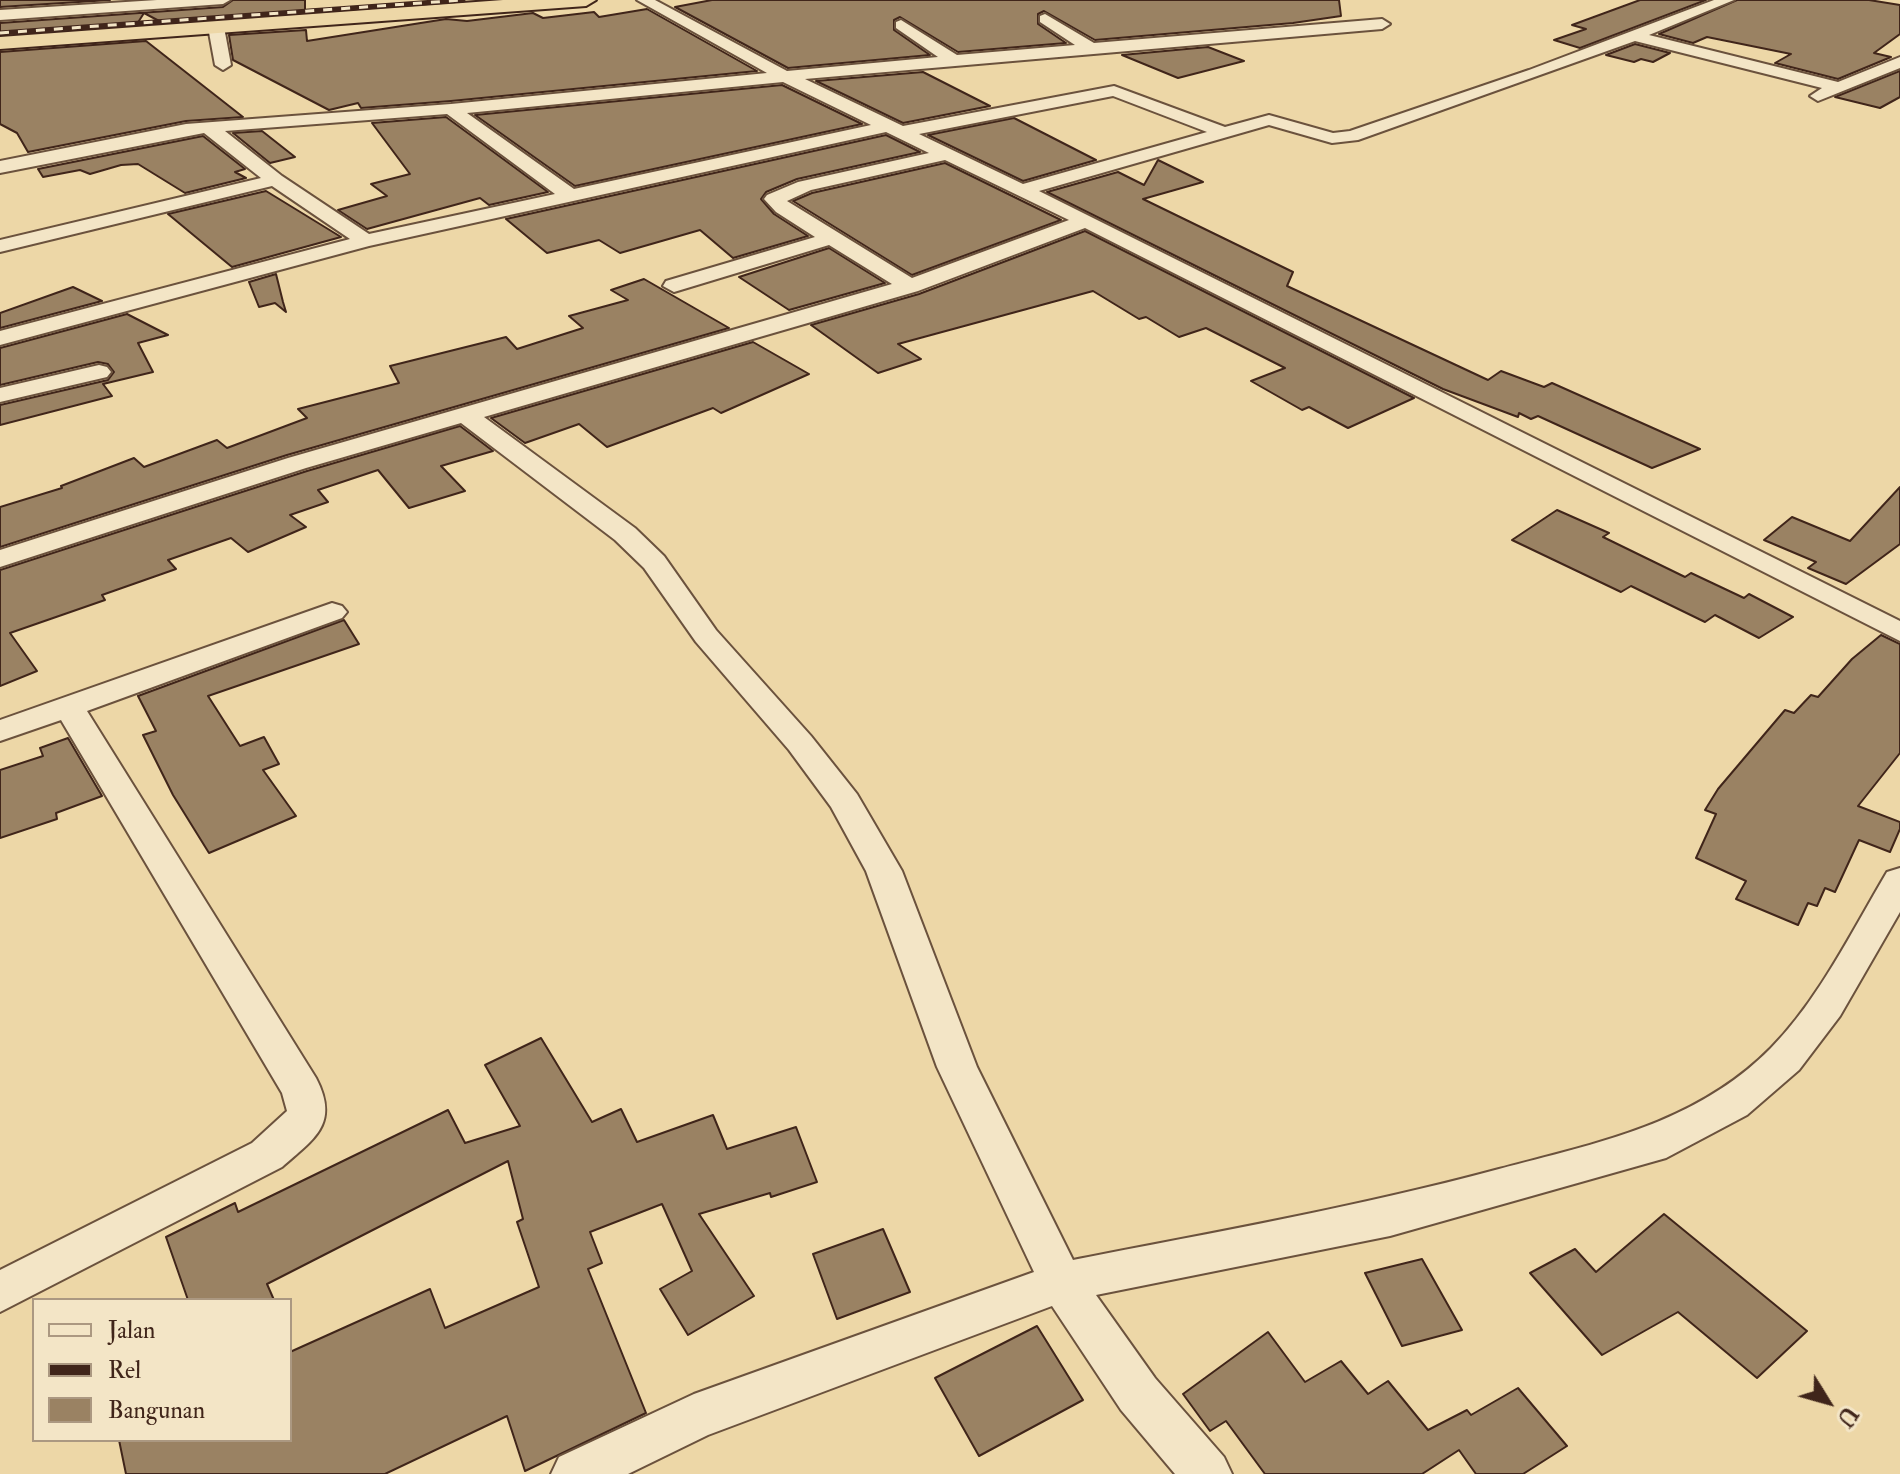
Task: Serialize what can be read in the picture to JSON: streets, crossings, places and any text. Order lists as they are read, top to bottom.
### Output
{
  "legend": ["Jalan", "Rel", "Bangunan"],
  "north": "bottom right"
}
